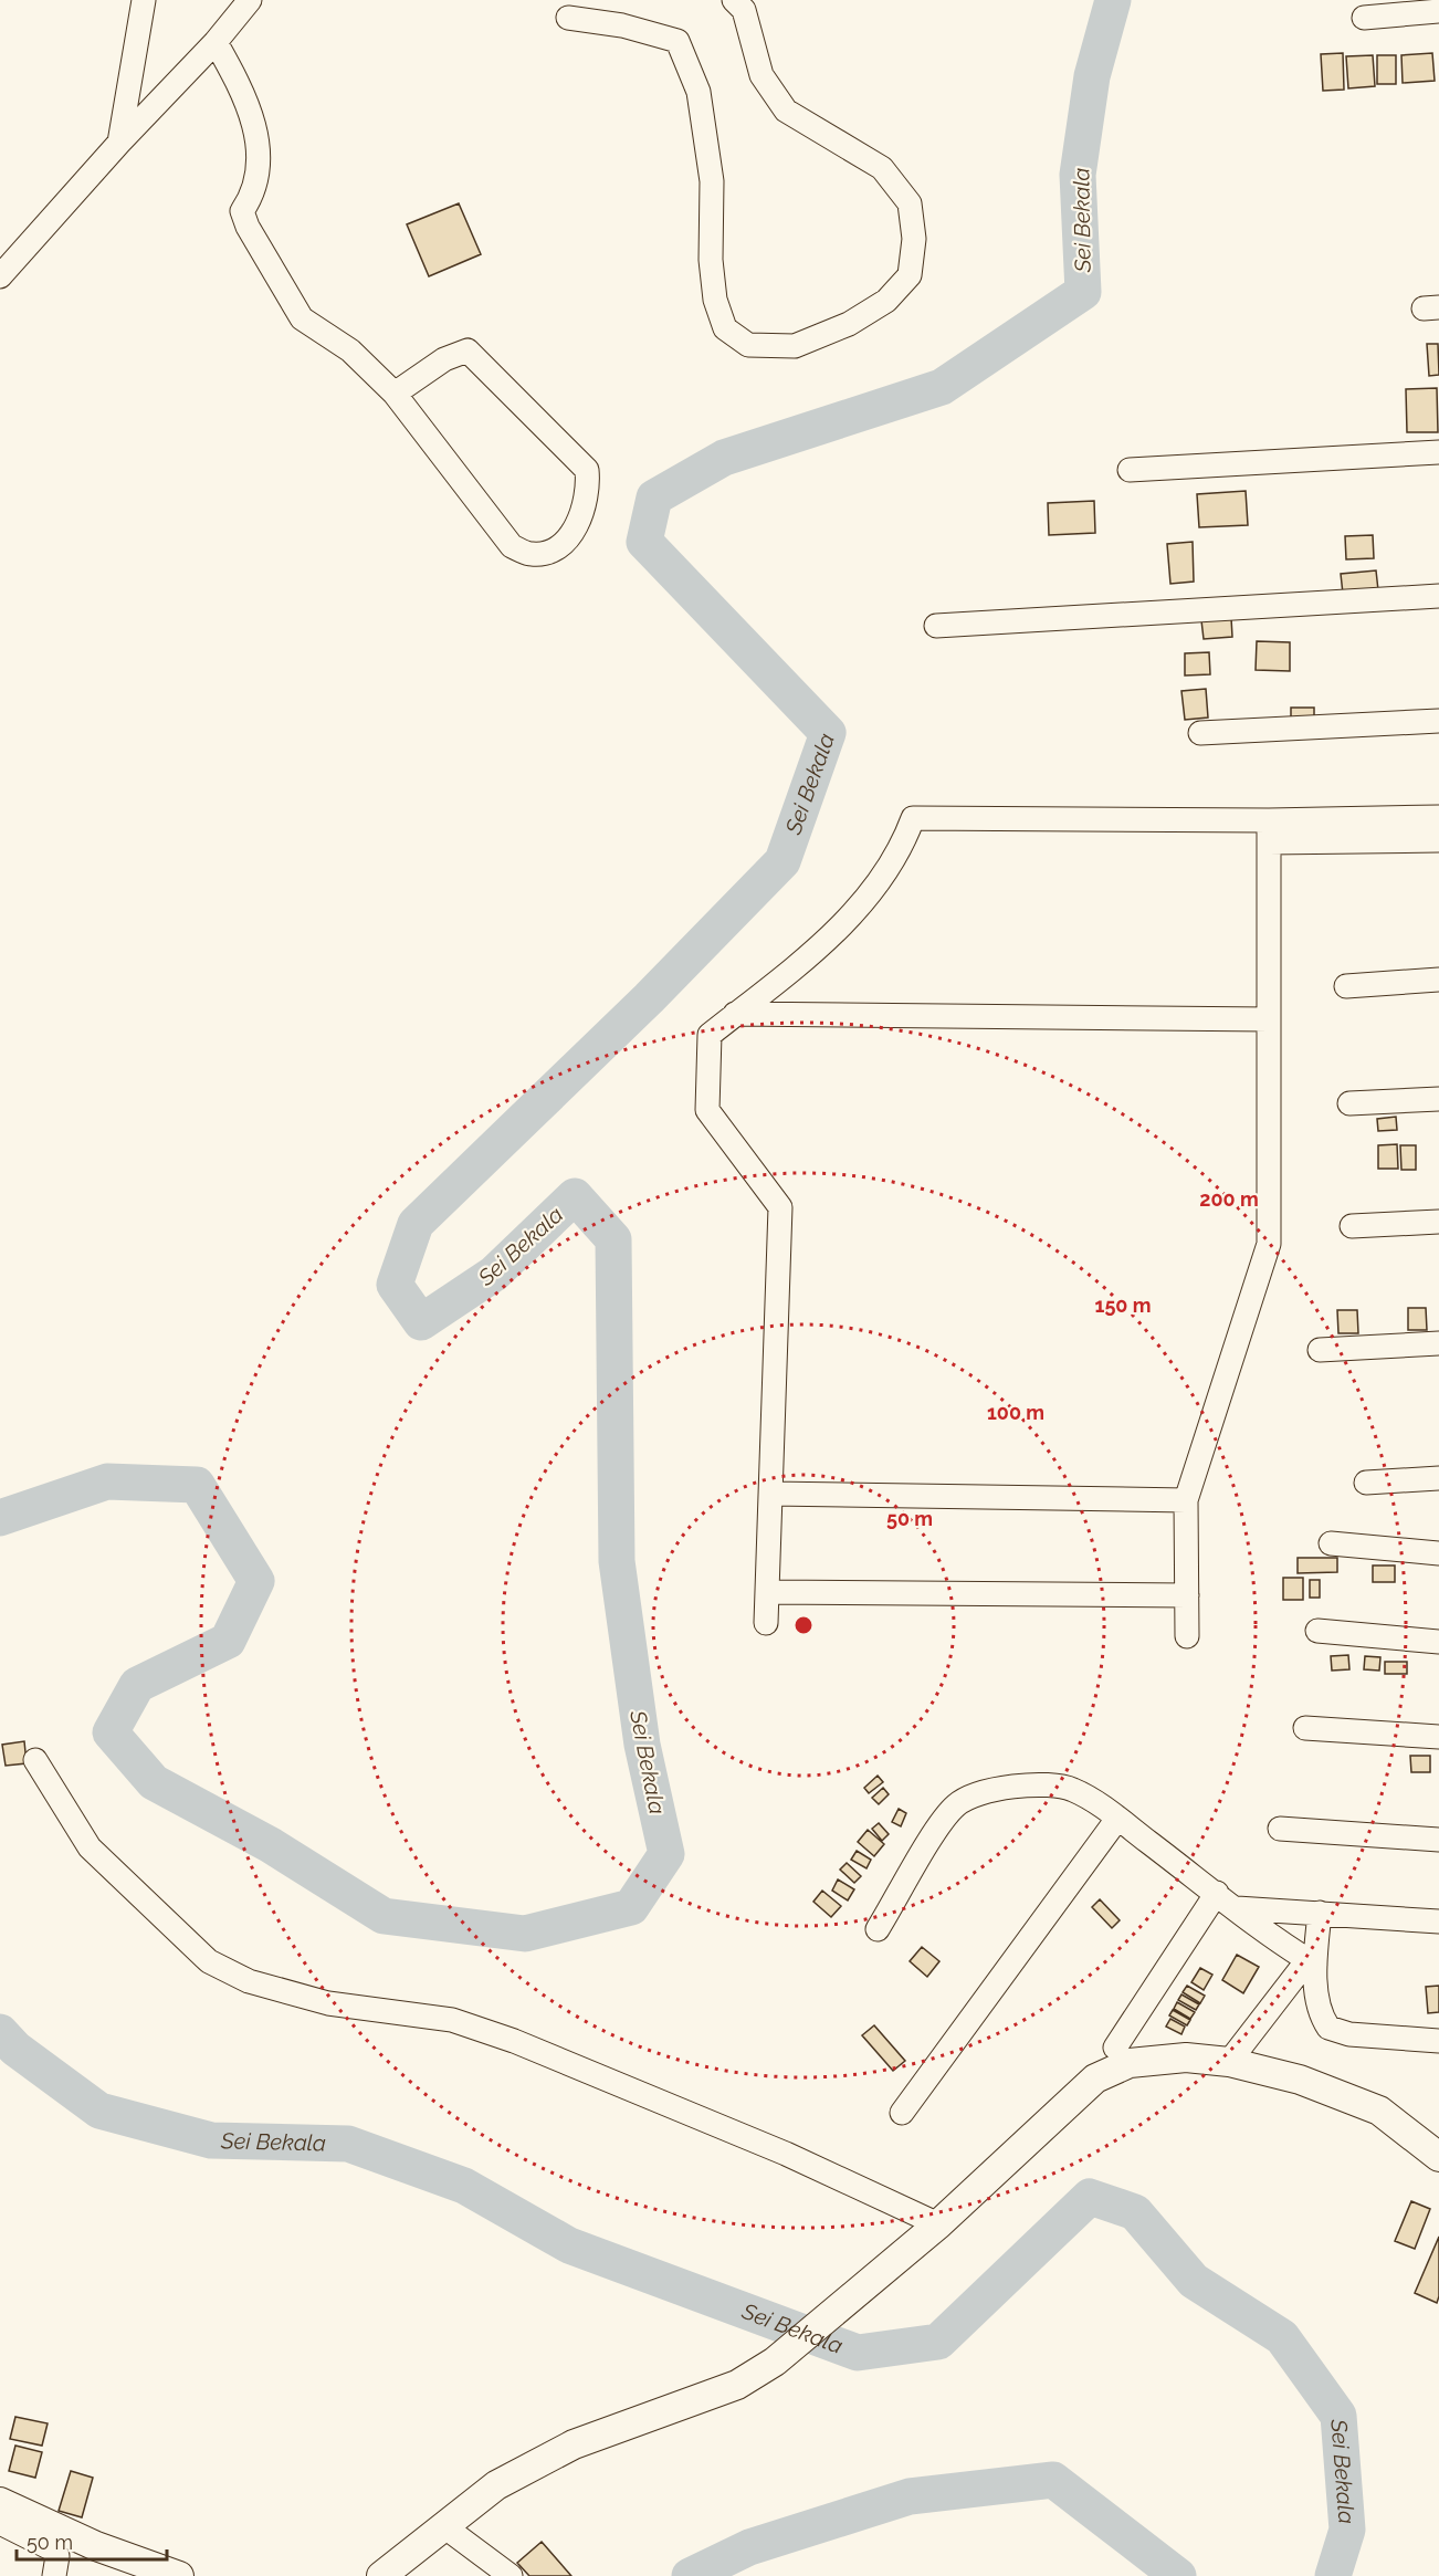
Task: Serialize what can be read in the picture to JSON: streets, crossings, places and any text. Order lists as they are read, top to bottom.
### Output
{
  "water": ["Sei Bekala"],
  "scale_bar": "50 m",
  "rings": [
    "200 m",
    "150 m",
    "100 m",
    "50 m"
  ]
}
